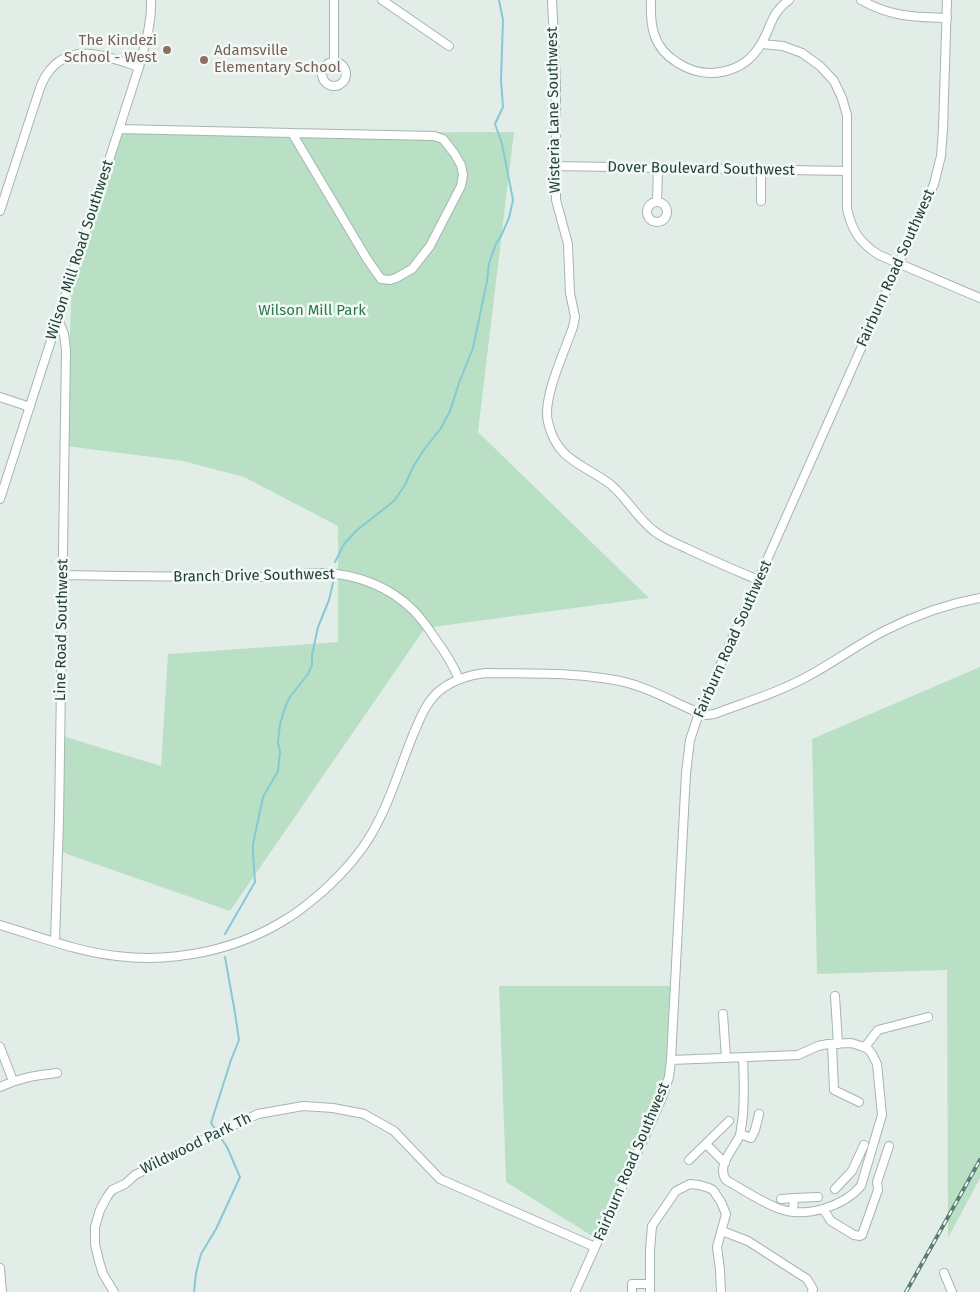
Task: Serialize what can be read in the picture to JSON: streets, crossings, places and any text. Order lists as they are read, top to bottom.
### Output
{
  "streets": {
    "street": [
      "Wisteria Lane Southwest",
      "Dover Boulevard Southwest",
      "Wilson Mill Road Southwest",
      "Fairburn Road Southwest",
      "Branch Drive Southwest",
      "Line Road Southwest",
      "Wildwood Park Th"
    ]
  },
  "crossings": [
    ["Wisteria Lane Southwest", "Dover Boulevard Southwest"],
    ["Wisteria Lane Southwest", "Fairburn Road Southwest"],
    ["Wilson Mill Road Southwest", "Line Road Southwest"],
    ["Fairburn Road Southwest", "Wildwood Park Th"],
    ["Branch Drive Southwest", "Line Road Southwest"]
  ],
  "parks": ["Wilson Mill Park"],
  "places": ["The Kindezi School - West", "Adamsville Elementary School"]
}
